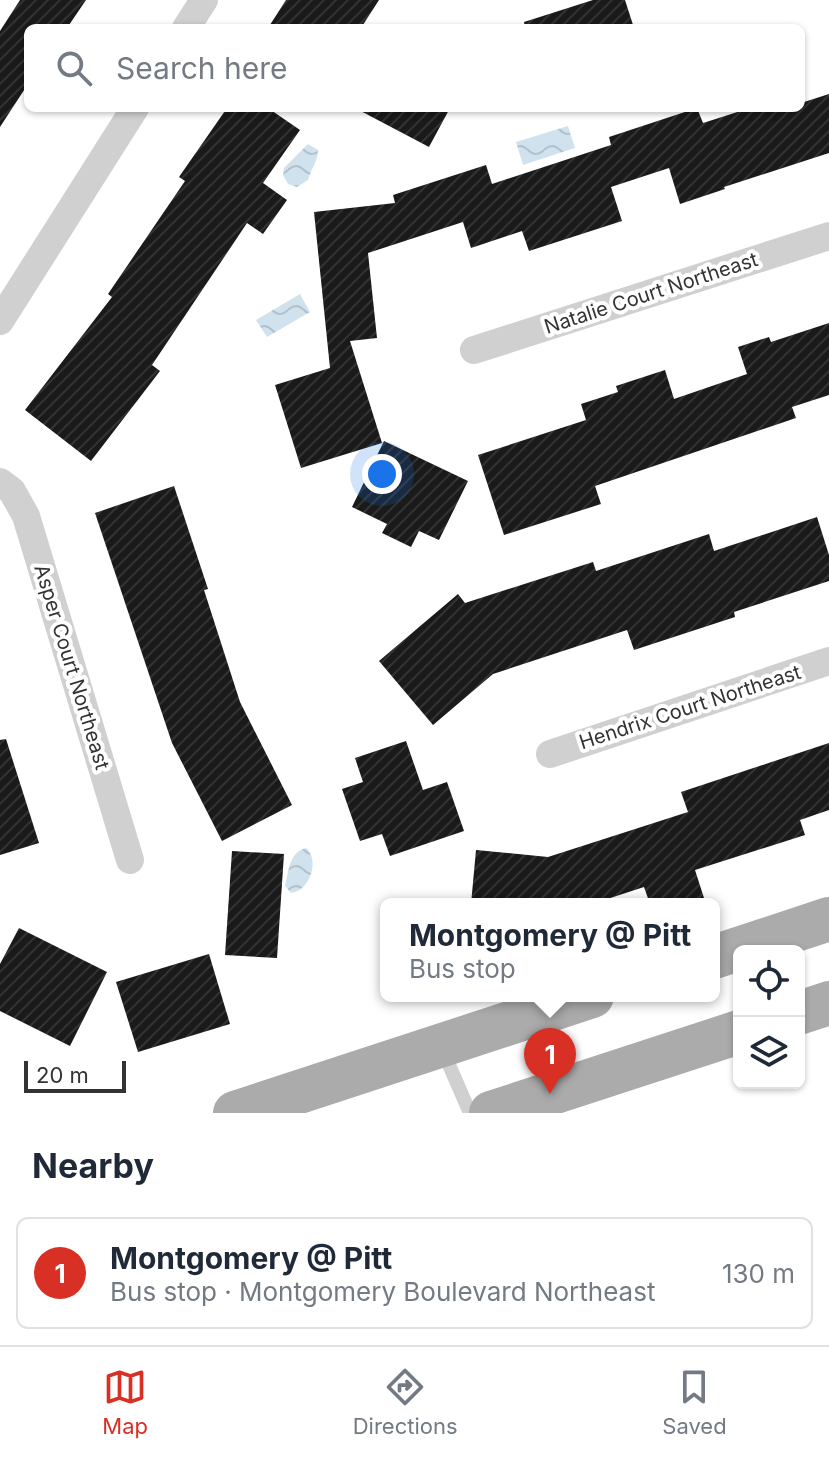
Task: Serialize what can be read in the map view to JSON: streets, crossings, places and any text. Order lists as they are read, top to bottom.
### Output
{
  "streets": {
    "street": ["Natalie Court Northeast", "Asper Court Northeast", "Hendrix Court Northeast"]
  },
  "scale_bar": "20 m",
  "page": {
    "search": "Search here",
    "popup": ["Montgomery @ Pitt", "Bus stop"],
    "pins": "1",
    "scale": "20 m",
    "heading": "Nearby",
    "list": [
      {
        "mark": "1",
        "name": "Montgomery @ Pitt",
        "note": "Bus stop · Montgomery Boulevard Northeast",
        "value": "130 m"
      }
    ],
    "nav": ["Map", "Directions", "Saved"]
  }
}
